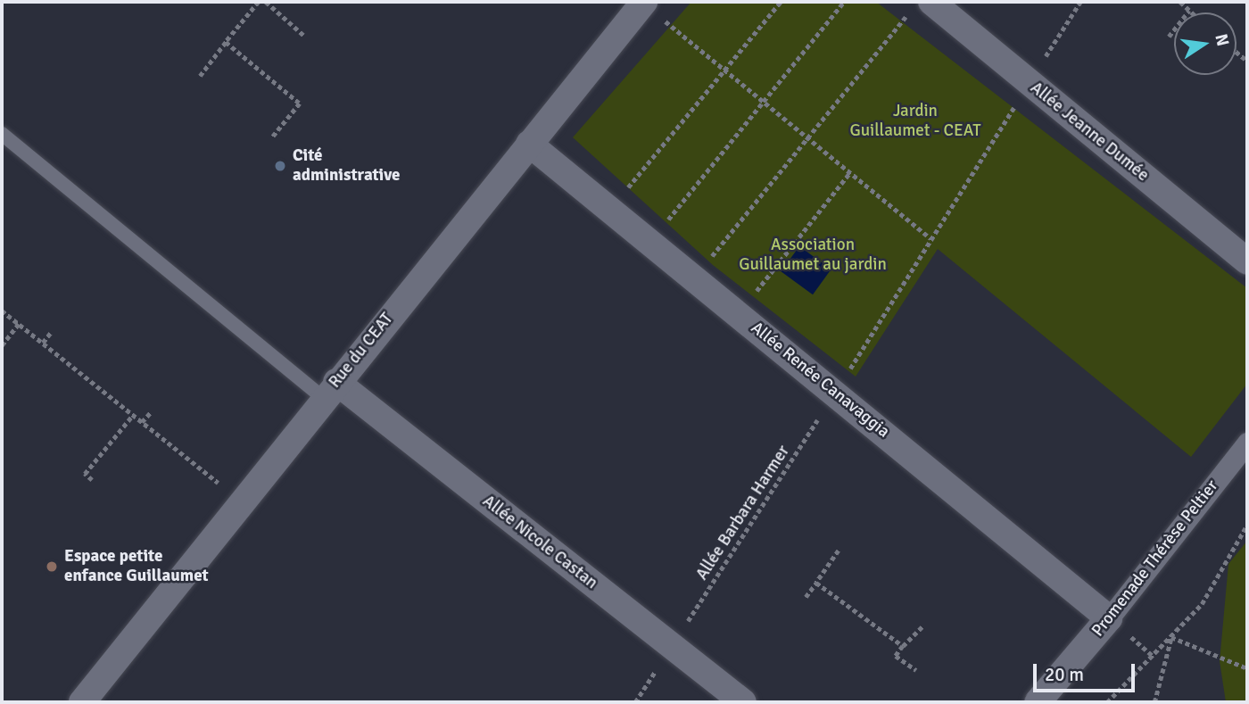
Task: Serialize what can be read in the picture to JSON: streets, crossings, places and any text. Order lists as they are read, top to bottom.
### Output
{
  "streets": {
    "street": [
      "Allée Jeanne Dumée",
      "Rue du CEAT",
      "Allée Renée Canavaggia",
      "Allée Nicole Castan",
      "Promenade Thérèse Peltier"
    ],
    "path": ["Allée Barbara Harmer"]
  },
  "crossings": [
    ["Allée Jeanne Dumée", "Allée Barbara Harmer"],
    ["Rue du CEAT", "Allée Renée Canavaggia"],
    ["Rue du CEAT", "Allée Nicole Castan"],
    ["Allée Renée Canavaggia", "Allée Barbara Harmer"],
    ["Allée Renée Canavaggia", "Promenade Thérèse Peltier"],
    ["Allée Barbara Harmer", "Allée Nicole Castan"]
  ],
  "parks": ["Jardin Guillaumet - CEAT", "Association Guillaumet au jardin"],
  "places": ["Cité administrative", "Espace petite enfance Guillaumet"],
  "scale_bar": "20 m",
  "north": "right"
}
